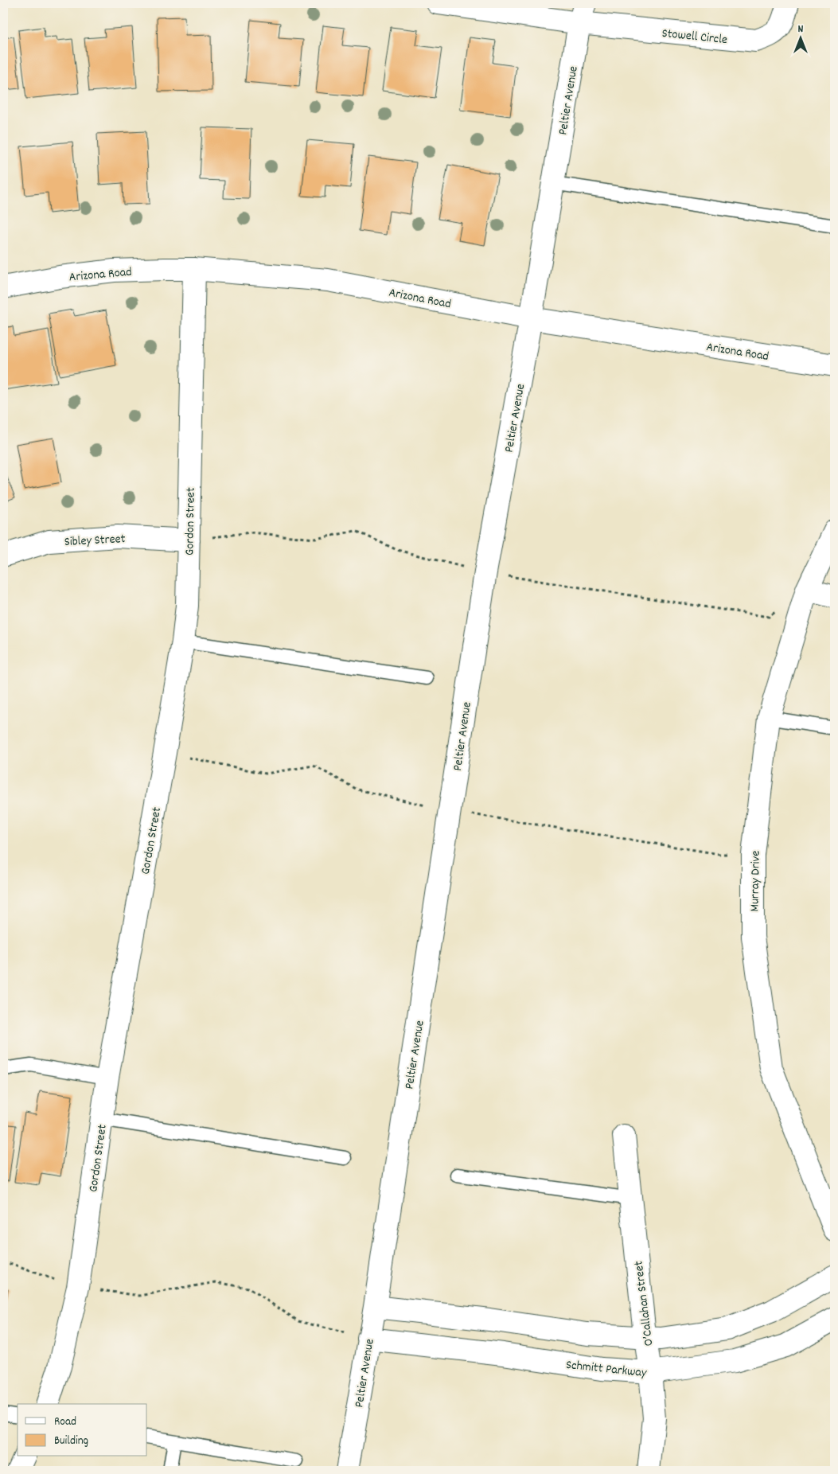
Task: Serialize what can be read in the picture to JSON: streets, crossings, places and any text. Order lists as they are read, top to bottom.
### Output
{
  "streets": {
    "street": [
      "Stowell Circle",
      "Peltier Avenue",
      "Arizona Road",
      "Gordon Street",
      "Sibley Street",
      "Murray Drive",
      "O’Callahan Street",
      "Schmitt Parkway"
    ]
  },
  "crossings": [
    ["Stowell Circle", "Peltier Avenue"],
    ["Peltier Avenue", "Arizona Road"],
    ["Peltier Avenue", "Schmitt Parkway"],
    ["Arizona Road", "Gordon Street"],
    ["Gordon Street", "Sibley Street"],
    ["O’Callahan Street", "Schmitt Parkway"]
  ],
  "legend": ["Road", "Building"],
  "north": "top"
}
